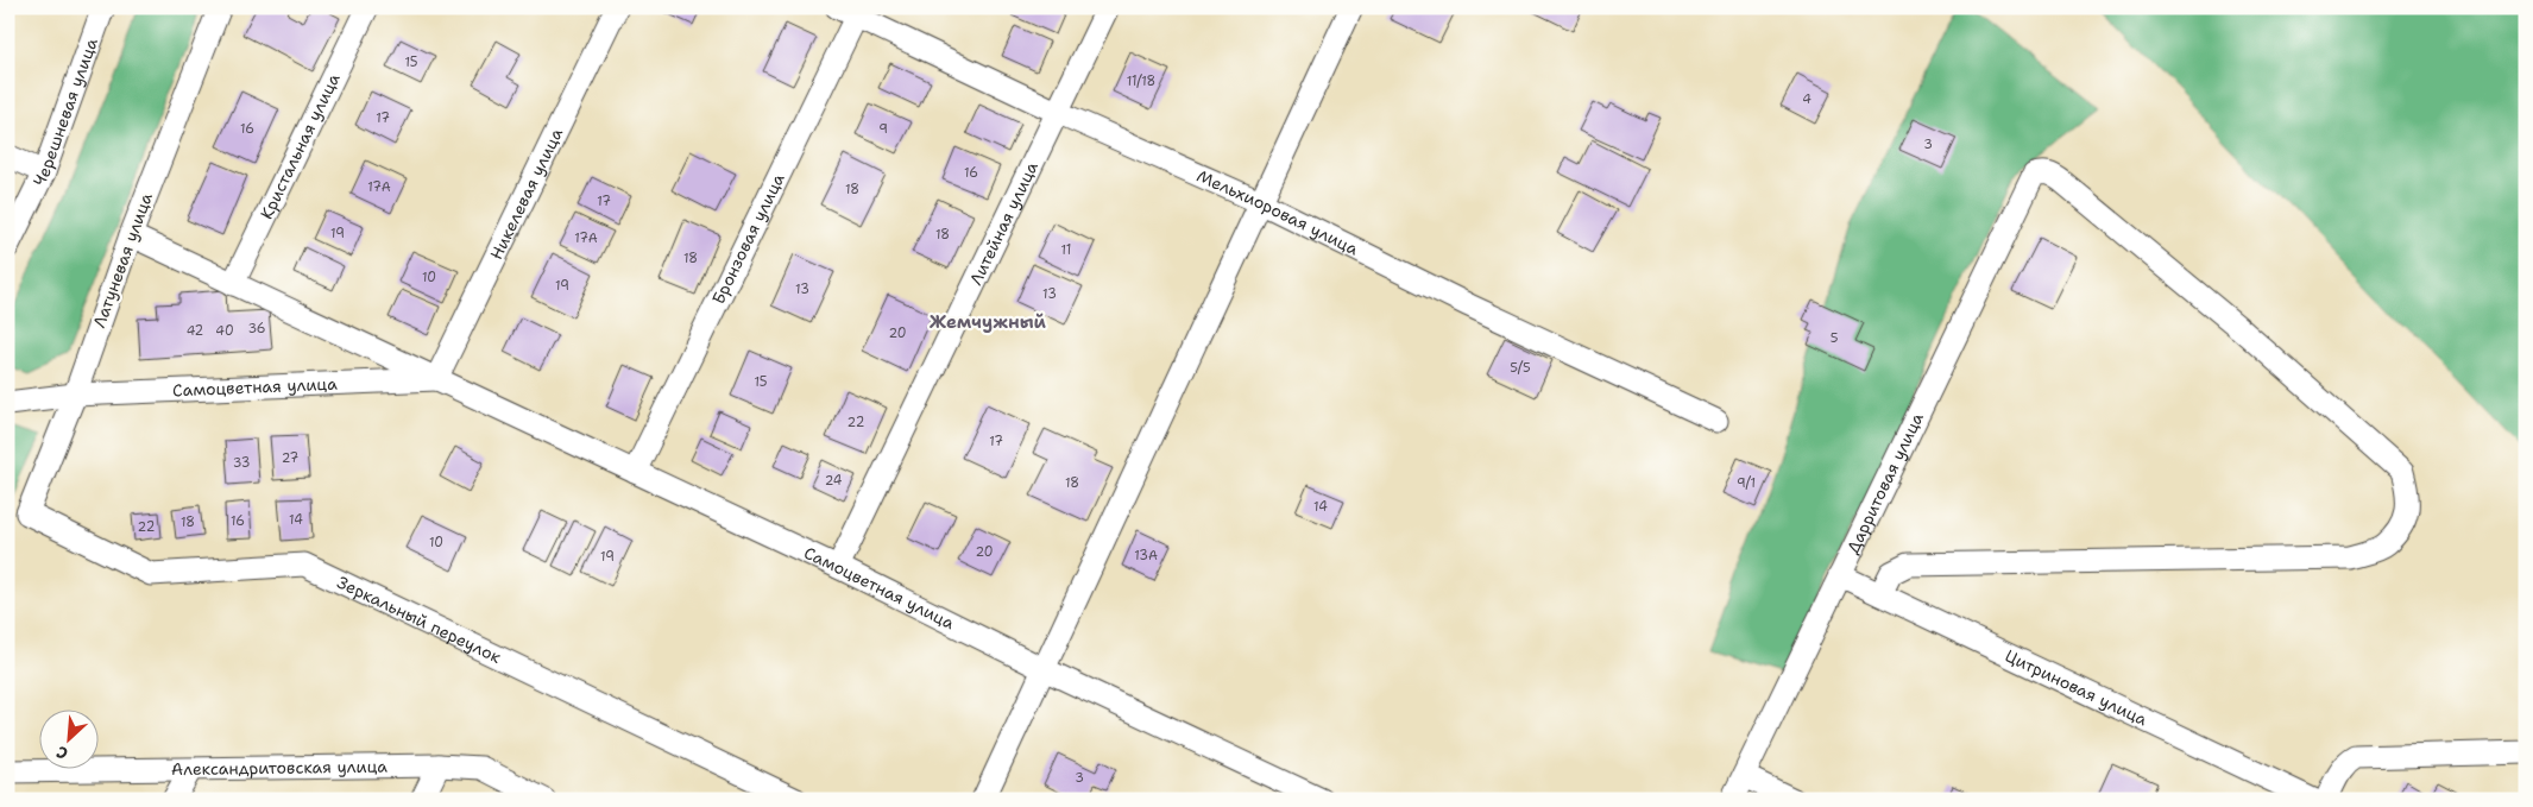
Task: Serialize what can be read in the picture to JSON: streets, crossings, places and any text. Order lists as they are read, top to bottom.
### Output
{
  "streets": {
    "street": [
      "Черешневая улица",
      "Кристальная улица",
      "Никелевая улица",
      "Мельхиоровая улица",
      "Литейная улица",
      "Бронзовая улица",
      "Латуневая улица",
      "Самоцветная улица",
      "Дарритовая улица",
      "Зеркальный переулок",
      "Цитриновая улица",
      "Александритовская улица"
    ]
  },
  "crossings": [
    ["Кристальная улица", "Самоцветная улица"],
    ["Никелевая улица", "Самоцветная улица"],
    ["Мельхиоровая улица", "Литейная улица"],
    ["Мельхиоровая улица", "Бронзовая улица"],
    ["Литейная улица", "Самоцветная улица"],
    ["Бронзовая улица", "Самоцветная улица"],
    ["Латуневая улица", "Самоцветная улица"],
    ["Латуневая улица", "Зеркальный переулок"],
    ["Дарритовая улица", "Цитриновая улица"]
  ],
  "districts": ["Жемчужный"],
  "house_numbers": [
    "15",
    "11/18",
    "4",
    "17",
    "16",
    "9",
    "3",
    "16",
    "17А",
    "18",
    "17",
    "19",
    "18",
    "17А",
    "11",
    "18",
    "10",
    "19",
    "13",
    "13",
    "36",
    "42",
    "40",
    "20",
    "5",
    "5/5",
    "15",
    "22",
    "17",
    "27",
    "33",
    "24",
    "18",
    "9/1",
    "14",
    "14",
    "16",
    "18",
    "22",
    "10",
    "20",
    "13А",
    "19",
    "3"
  ],
  "north": "bottom left"
}
